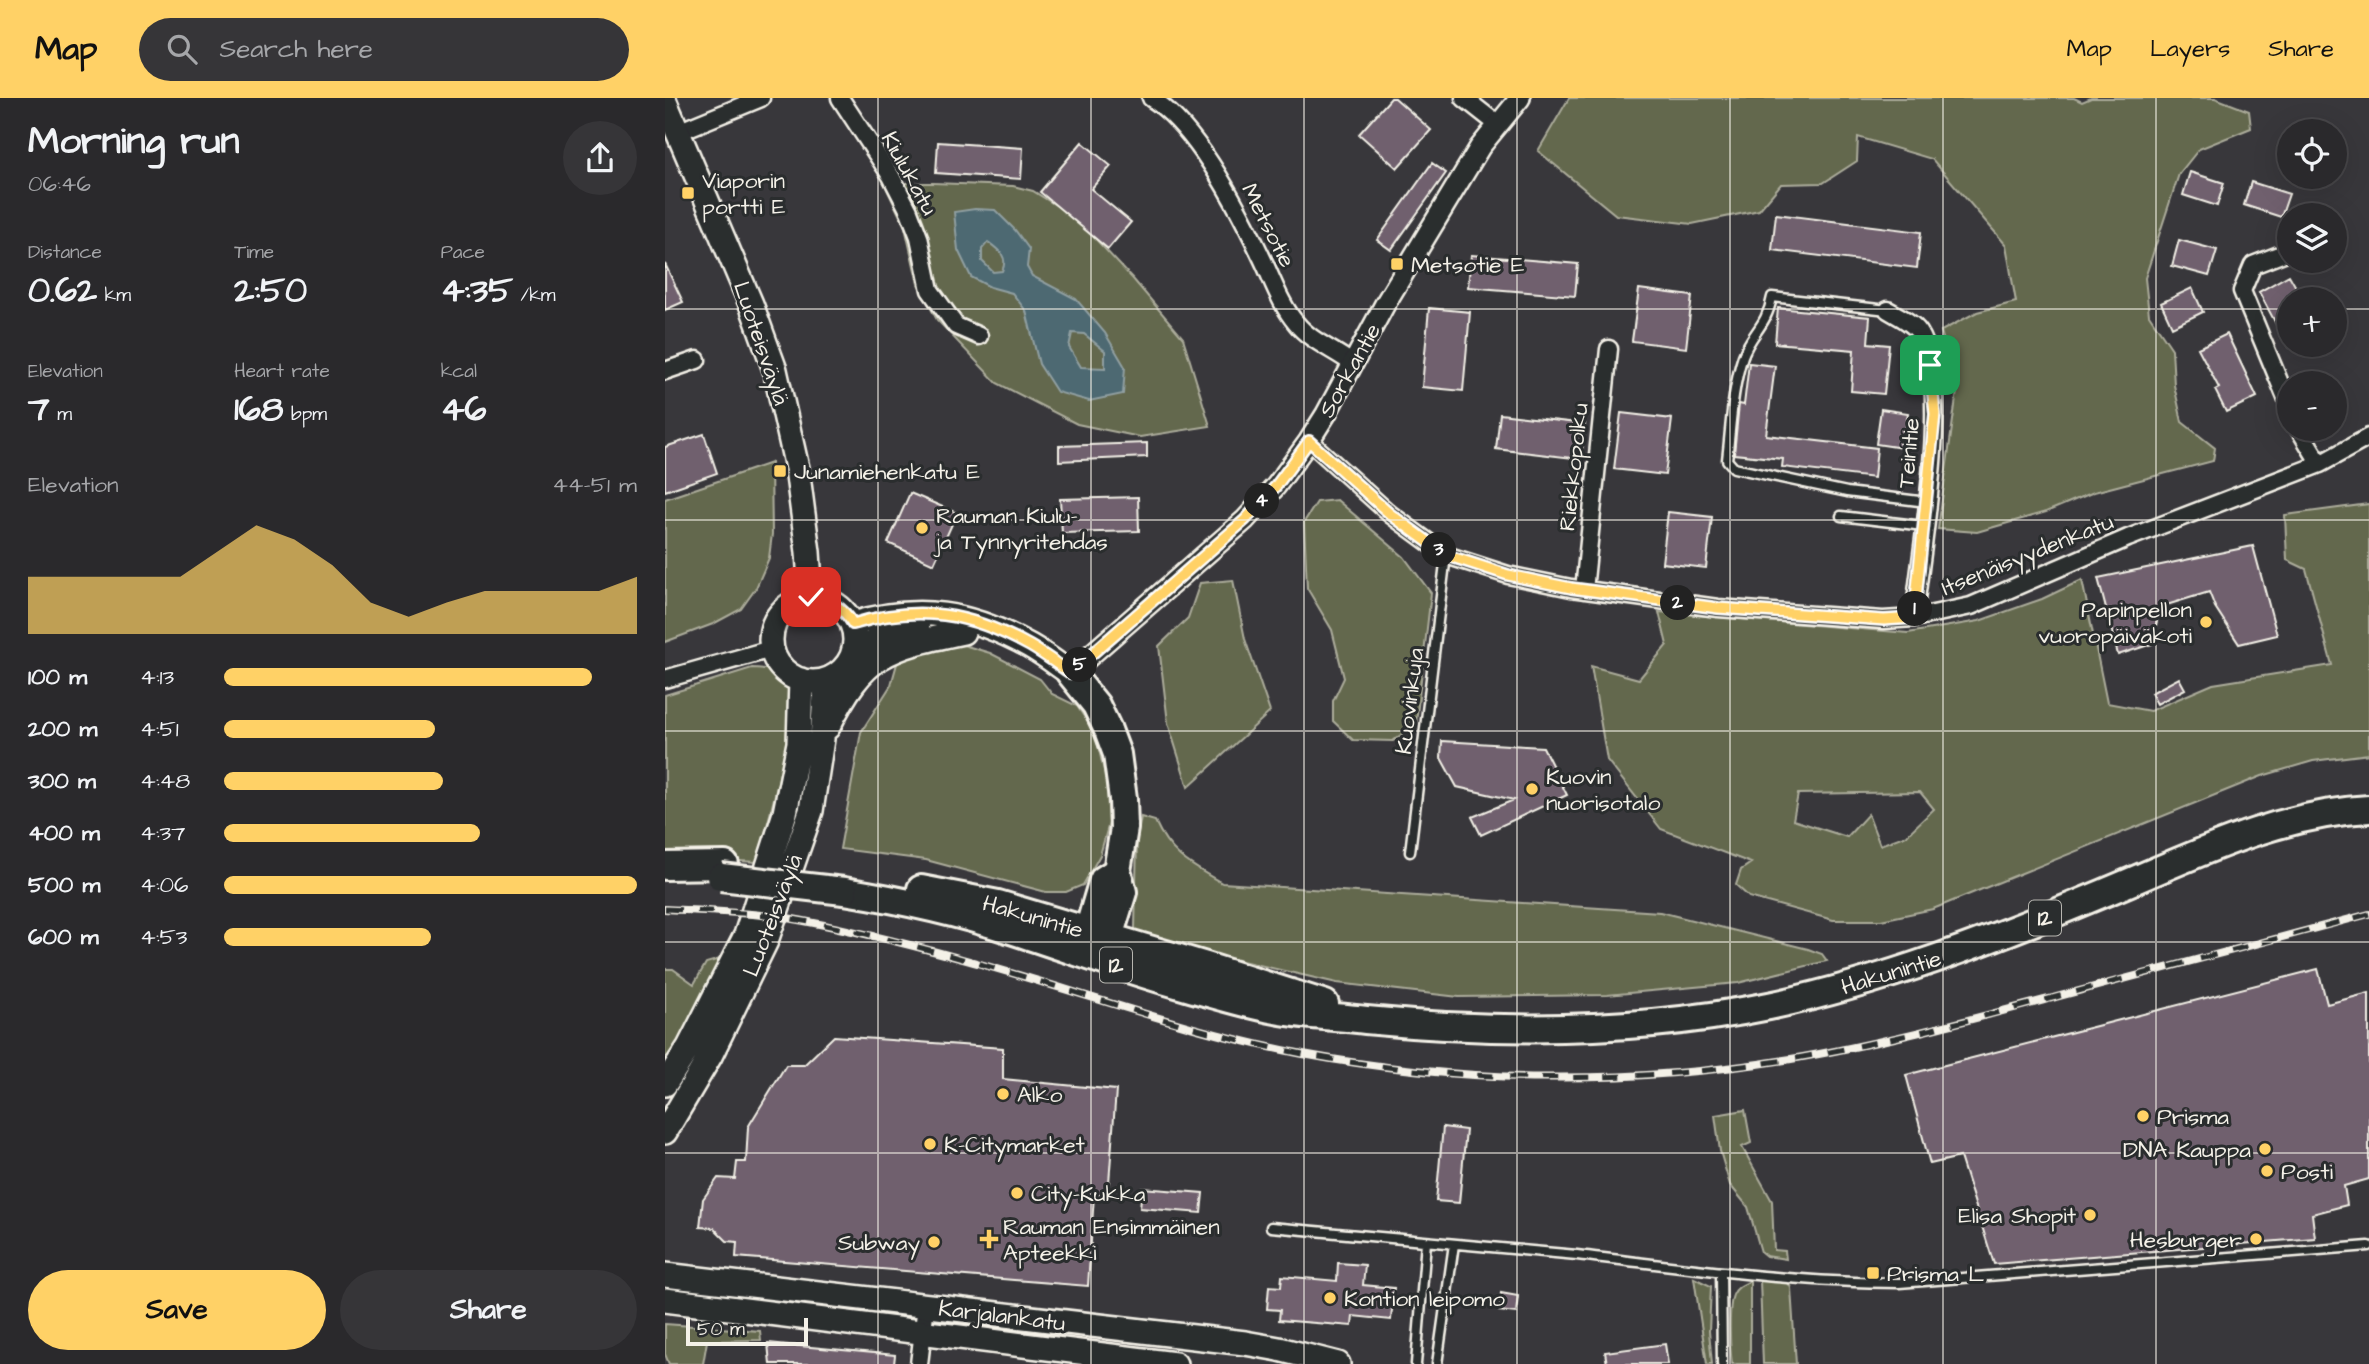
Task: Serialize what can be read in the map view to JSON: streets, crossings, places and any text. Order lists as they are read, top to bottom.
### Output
{
  "streets": {
    "highway": ["Hakunintie", "12"],
    "main road": ["Luoteisväylä", "Karjalankatu"],
    "street": [
      "Kiulukatu",
      "Metsotie",
      "Sorkantie",
      "Teinitie",
      "Riekkopolku",
      "Itsenäisyydenkatu"
    ],
    "lane": ["Kuovinkuja"]
  },
  "crossings": [
    ["Metsotie", "Sorkantie"],
    ["Sorkantie", "Itsenäisyydenkatu"],
    ["Teinitie", "Itsenäisyydenkatu"],
    ["Riekkopolku", "Itsenäisyydenkatu"],
    ["Itsenäisyydenkatu", "Kuovinkuja"]
  ],
  "places": {
    "transit": [
      "Viaporin portti E",
      "Metsotie E",
      "Junamiehenkatu E",
      "Prisma L"
    ],
    "other": [
      "Rauman Kiulu- ja Tynnyritehdas",
      "Papinpellon vuoropäiväkoti",
      "Kuovin nuorisotalo",
      "Alko",
      "Prisma",
      "K-Citymarket",
      "DNA Kauppa",
      "Posti",
      "City-Kukka",
      "Elisa Shopit",
      "Hesburger",
      "Subway",
      "Kontion leipomo"
    ],
    "health": ["Rauman Ensimmäinen Apteekki"]
  },
  "scale_bar": "50 m",
  "page": {
    "header": "Map",
    "search": "Search here",
    "nav": ["Map", "Layers", "Share"],
    "heading": ["Morning run", "06:46"],
    "map_buttons": ["+", "−"],
    "stats": [
      ["Distance", "0.62 km"],
      ["Time", "2:50"],
      ["Pace", "4:35 /km"],
      ["Elevation", "7 m"],
      ["Heart rate", "168 bpm"],
      ["kcal", "46"]
    ],
    "chart": ["Elevation", "44–51 m"],
    "pins": [
      "4",
      "3",
      "2",
      "1",
      "5"
    ],
    "list": [
      {
        "name": "100 m",
        "note": "4:13"
      },
      {
        "name": "200 m",
        "note": "4:51"
      },
      {
        "name": "300 m",
        "note": "4:48"
      },
      {
        "name": "400 m",
        "note": "4:37"
      },
      {
        "name": "500 m",
        "note": "4:06"
      },
      {
        "name": "600 m",
        "note": "4:53"
      }
    ],
    "buttons": ["Save", "Share"],
    "scale": "50 m"
  }
}
